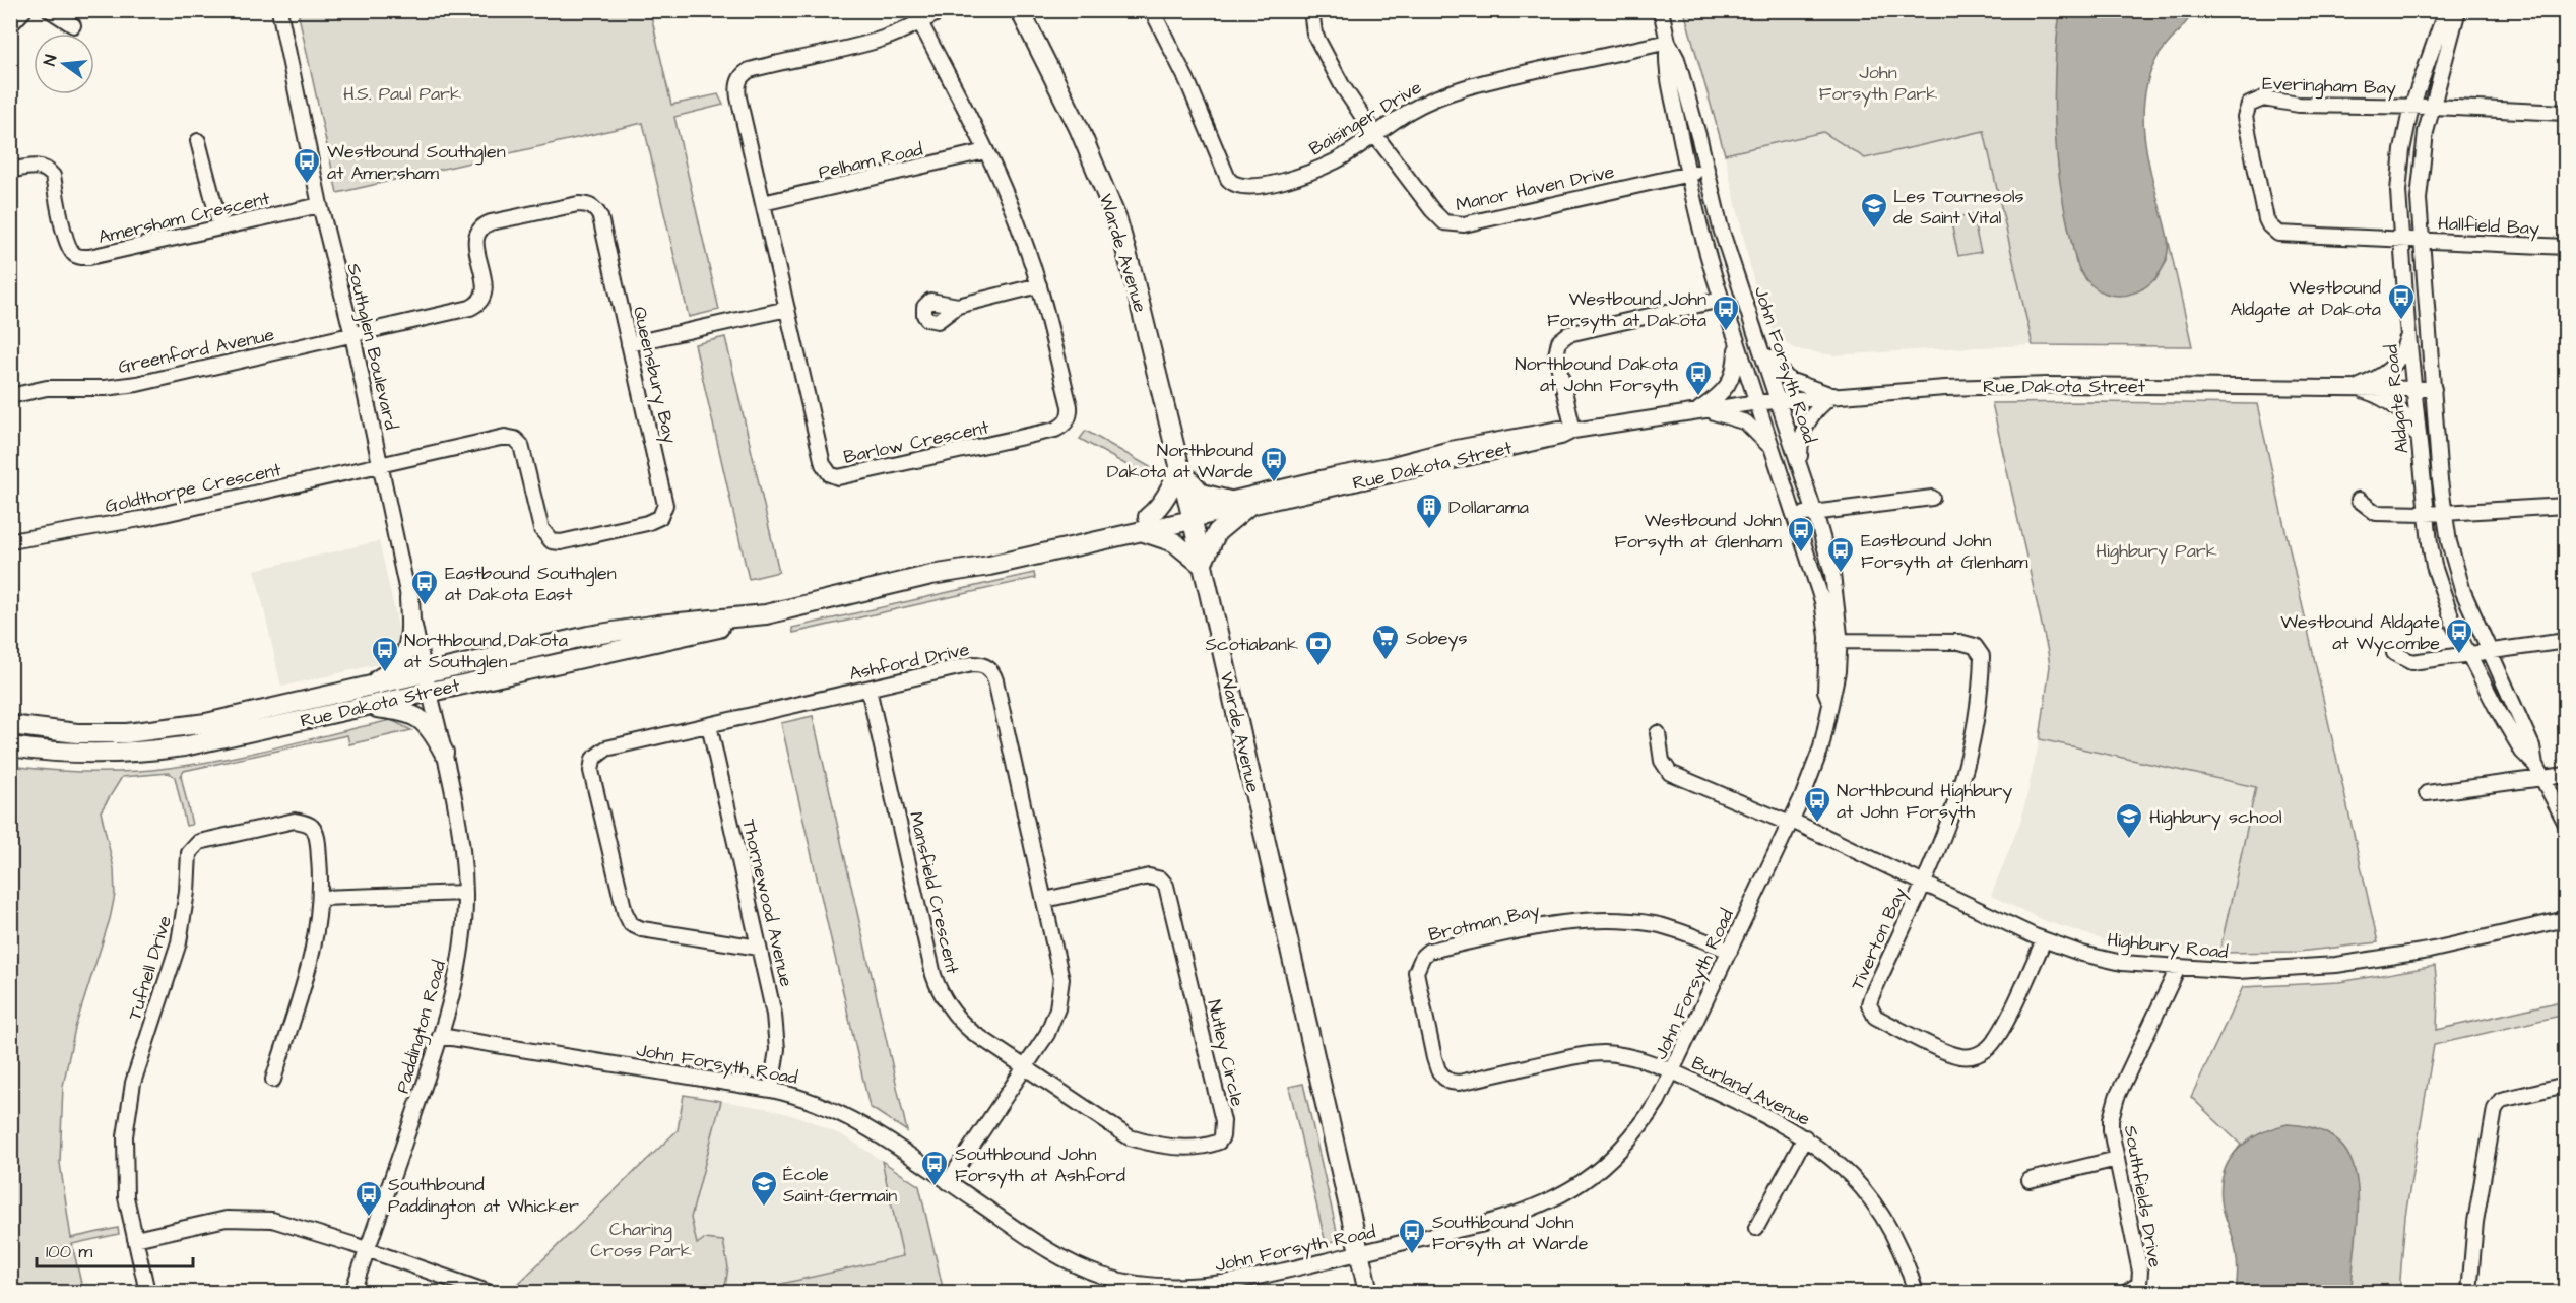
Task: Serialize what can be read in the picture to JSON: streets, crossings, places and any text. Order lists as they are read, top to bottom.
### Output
{
  "streets": {
    "main road": ["Warde Avenue", "Rue Dakota Street"],
    "street": [
      "Everingham Bay",
      "Baisinger Drive",
      "Pelham Road",
      "Manor Haven Drive",
      "Amersham Crescent",
      "Hallfield Bay",
      "Southglen Boulevard",
      "Greenford Avenue",
      "John Forsyth Road",
      "Queensbury Bay",
      "Aldgate Road",
      "Barlow Crescent",
      "Goldthorpe Crescent",
      "Ashford Drive",
      "Mansfield Crescent",
      "Thornewood Avenue",
      "Brotman Bay",
      "Tiverton Bay",
      "Highbury Road",
      "Tufnell Drive",
      "Paddington Road",
      "Nutley Circle",
      "Burland Avenue",
      "Southfields Drive"
    ]
  },
  "crossings": [
    ["Everingham Bay", "Hallfield Bay"],
    ["Everingham Bay", "Aldgate Road"],
    ["Baisinger Drive", "Manor Haven Drive"],
    ["Baisinger Drive", "John Forsyth Road"],
    ["Pelham Road", "Barlow Crescent"],
    ["Manor Haven Drive", "John Forsyth Road"],
    ["Amersham Crescent", "Southglen Boulevard"],
    ["Hallfield Bay", "Aldgate Road"],
    ["Warde Avenue", "John Forsyth Road"],
    ["Warde Avenue", "Rue Dakota Street"],
    ["Southglen Boulevard", "Greenford Avenue"],
    ["Southglen Boulevard", "Queensbury Bay"],
    ["Southglen Boulevard", "Rue Dakota Street"],
    ["Southglen Boulevard", "Goldthorpe Crescent"],
    ["Southglen Boulevard", "Paddington Road"],
    ["Greenford Avenue", "Queensbury Bay"],
    ["John Forsyth Road", "Rue Dakota Street"],
    ["John Forsyth Road", "Ashford Drive"],
    ["John Forsyth Road", "Thornewood Avenue"],
    ["John Forsyth Road", "Brotman Bay"],
    ["John Forsyth Road", "Highbury Road"],
    ["John Forsyth Road", "Paddington Road"],
    ["John Forsyth Road", "Burland Avenue"],
    ["Queensbury Bay", "Goldthorpe Crescent"],
    ["Rue Dakota Street", "Aldgate Road"],
    ["Rue Dakota Street", "Paddington Road"],
    ["Ashford Drive", "Mansfield Crescent"],
    ["Ashford Drive", "Thornewood Avenue"],
    ["Ashford Drive", "Nutley Circle"],
    ["Mansfield Crescent", "Nutley Circle"],
    ["Brotman Bay", "Burland Avenue"],
    ["Tiverton Bay", "Highbury Road"],
    ["Highbury Road", "Southfields Drive"]
  ],
  "parks": [
    "John Forsyth Park",
    "H.S. Paul Park",
    "Highbury Park",
    "Charing Cross Park"
  ],
  "places": {
    "bus stop": [
      "Westbound Southglen at Amersham",
      "Westbound Aldgate at Dakota",
      "Westbound John Forsyth at Dakota",
      "Northbound Dakota at John Forsyth",
      "Northbound Dakota at Warde",
      "Westbound John Forsyth at Glenham",
      "Eastbound John Forsyth at Glenham",
      "Eastbound Southglen at Dakota East",
      "Westbound Aldgate at Wycombe",
      "Northbound Dakota at Southglen",
      "Northbound Highbury at John Forsyth",
      "Southbound John Forsyth at Ashford",
      "Southbound Paddington at Whicker",
      "Southbound John Forsyth at Warde"
    ],
    "school or university": ["Les Tournesols de Saint Vital", "Highbury school", "École Saint-Germain"],
    "building": ["Dollarama"],
    "supermarket": ["Sobeys"],
    "bank": ["Scotiabank"]
  },
  "scale_bar": "100 m",
  "north": "left"
}
